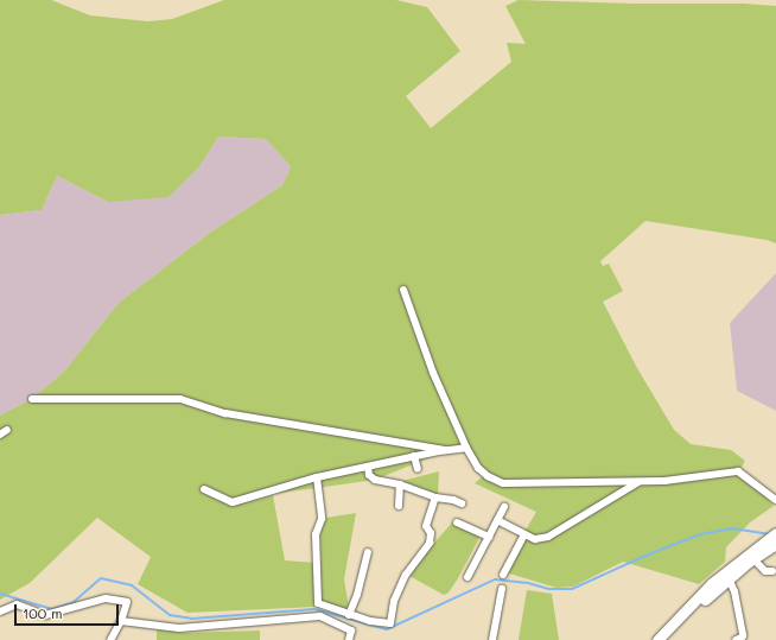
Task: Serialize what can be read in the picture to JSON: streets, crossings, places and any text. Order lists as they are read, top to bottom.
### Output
{
  "scale_bar": "100 m"
}
